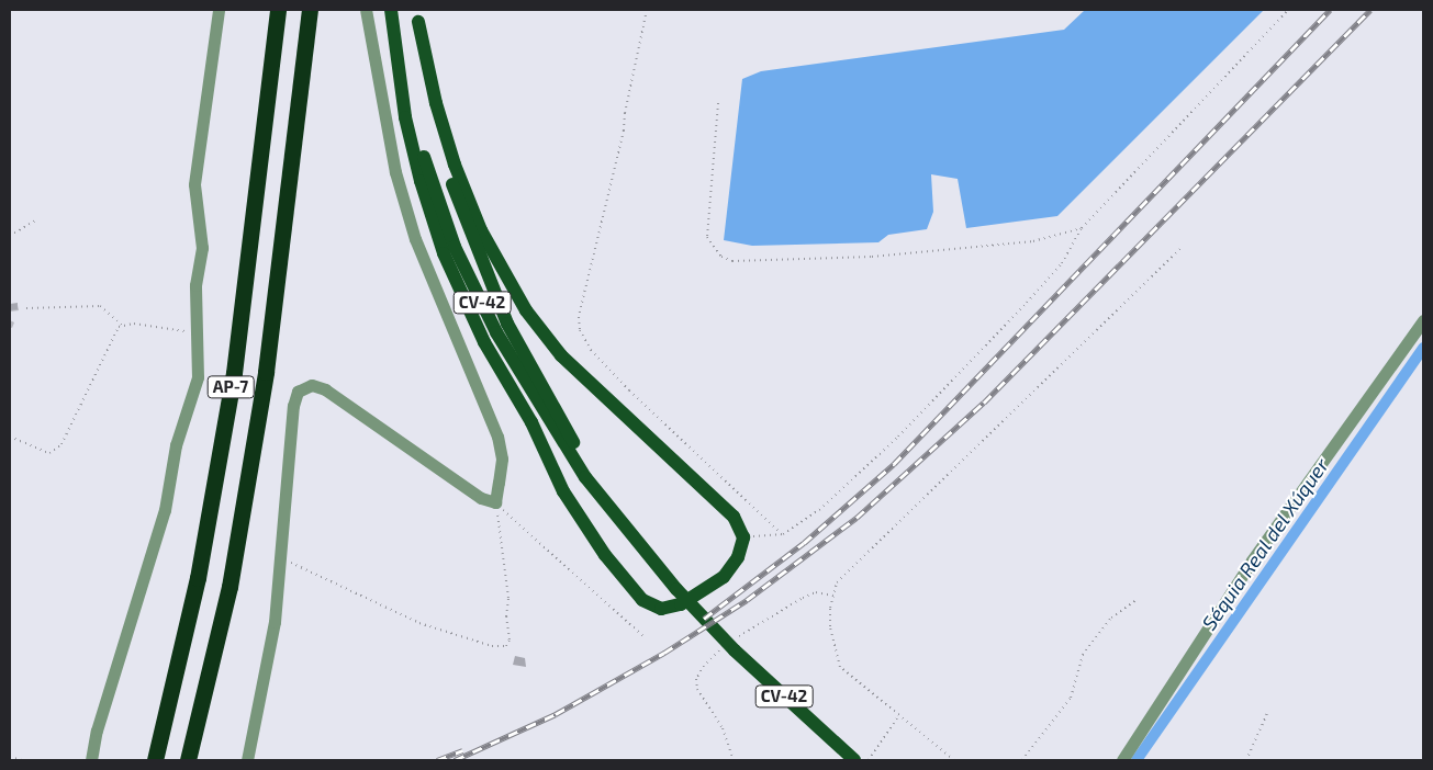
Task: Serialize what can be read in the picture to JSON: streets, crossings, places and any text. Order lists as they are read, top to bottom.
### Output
{
  "streets": {
    "highway": ["AP-7"],
    "main road": ["CV-42"]
  },
  "water": ["Séquia Real del Xúquer"]
}
